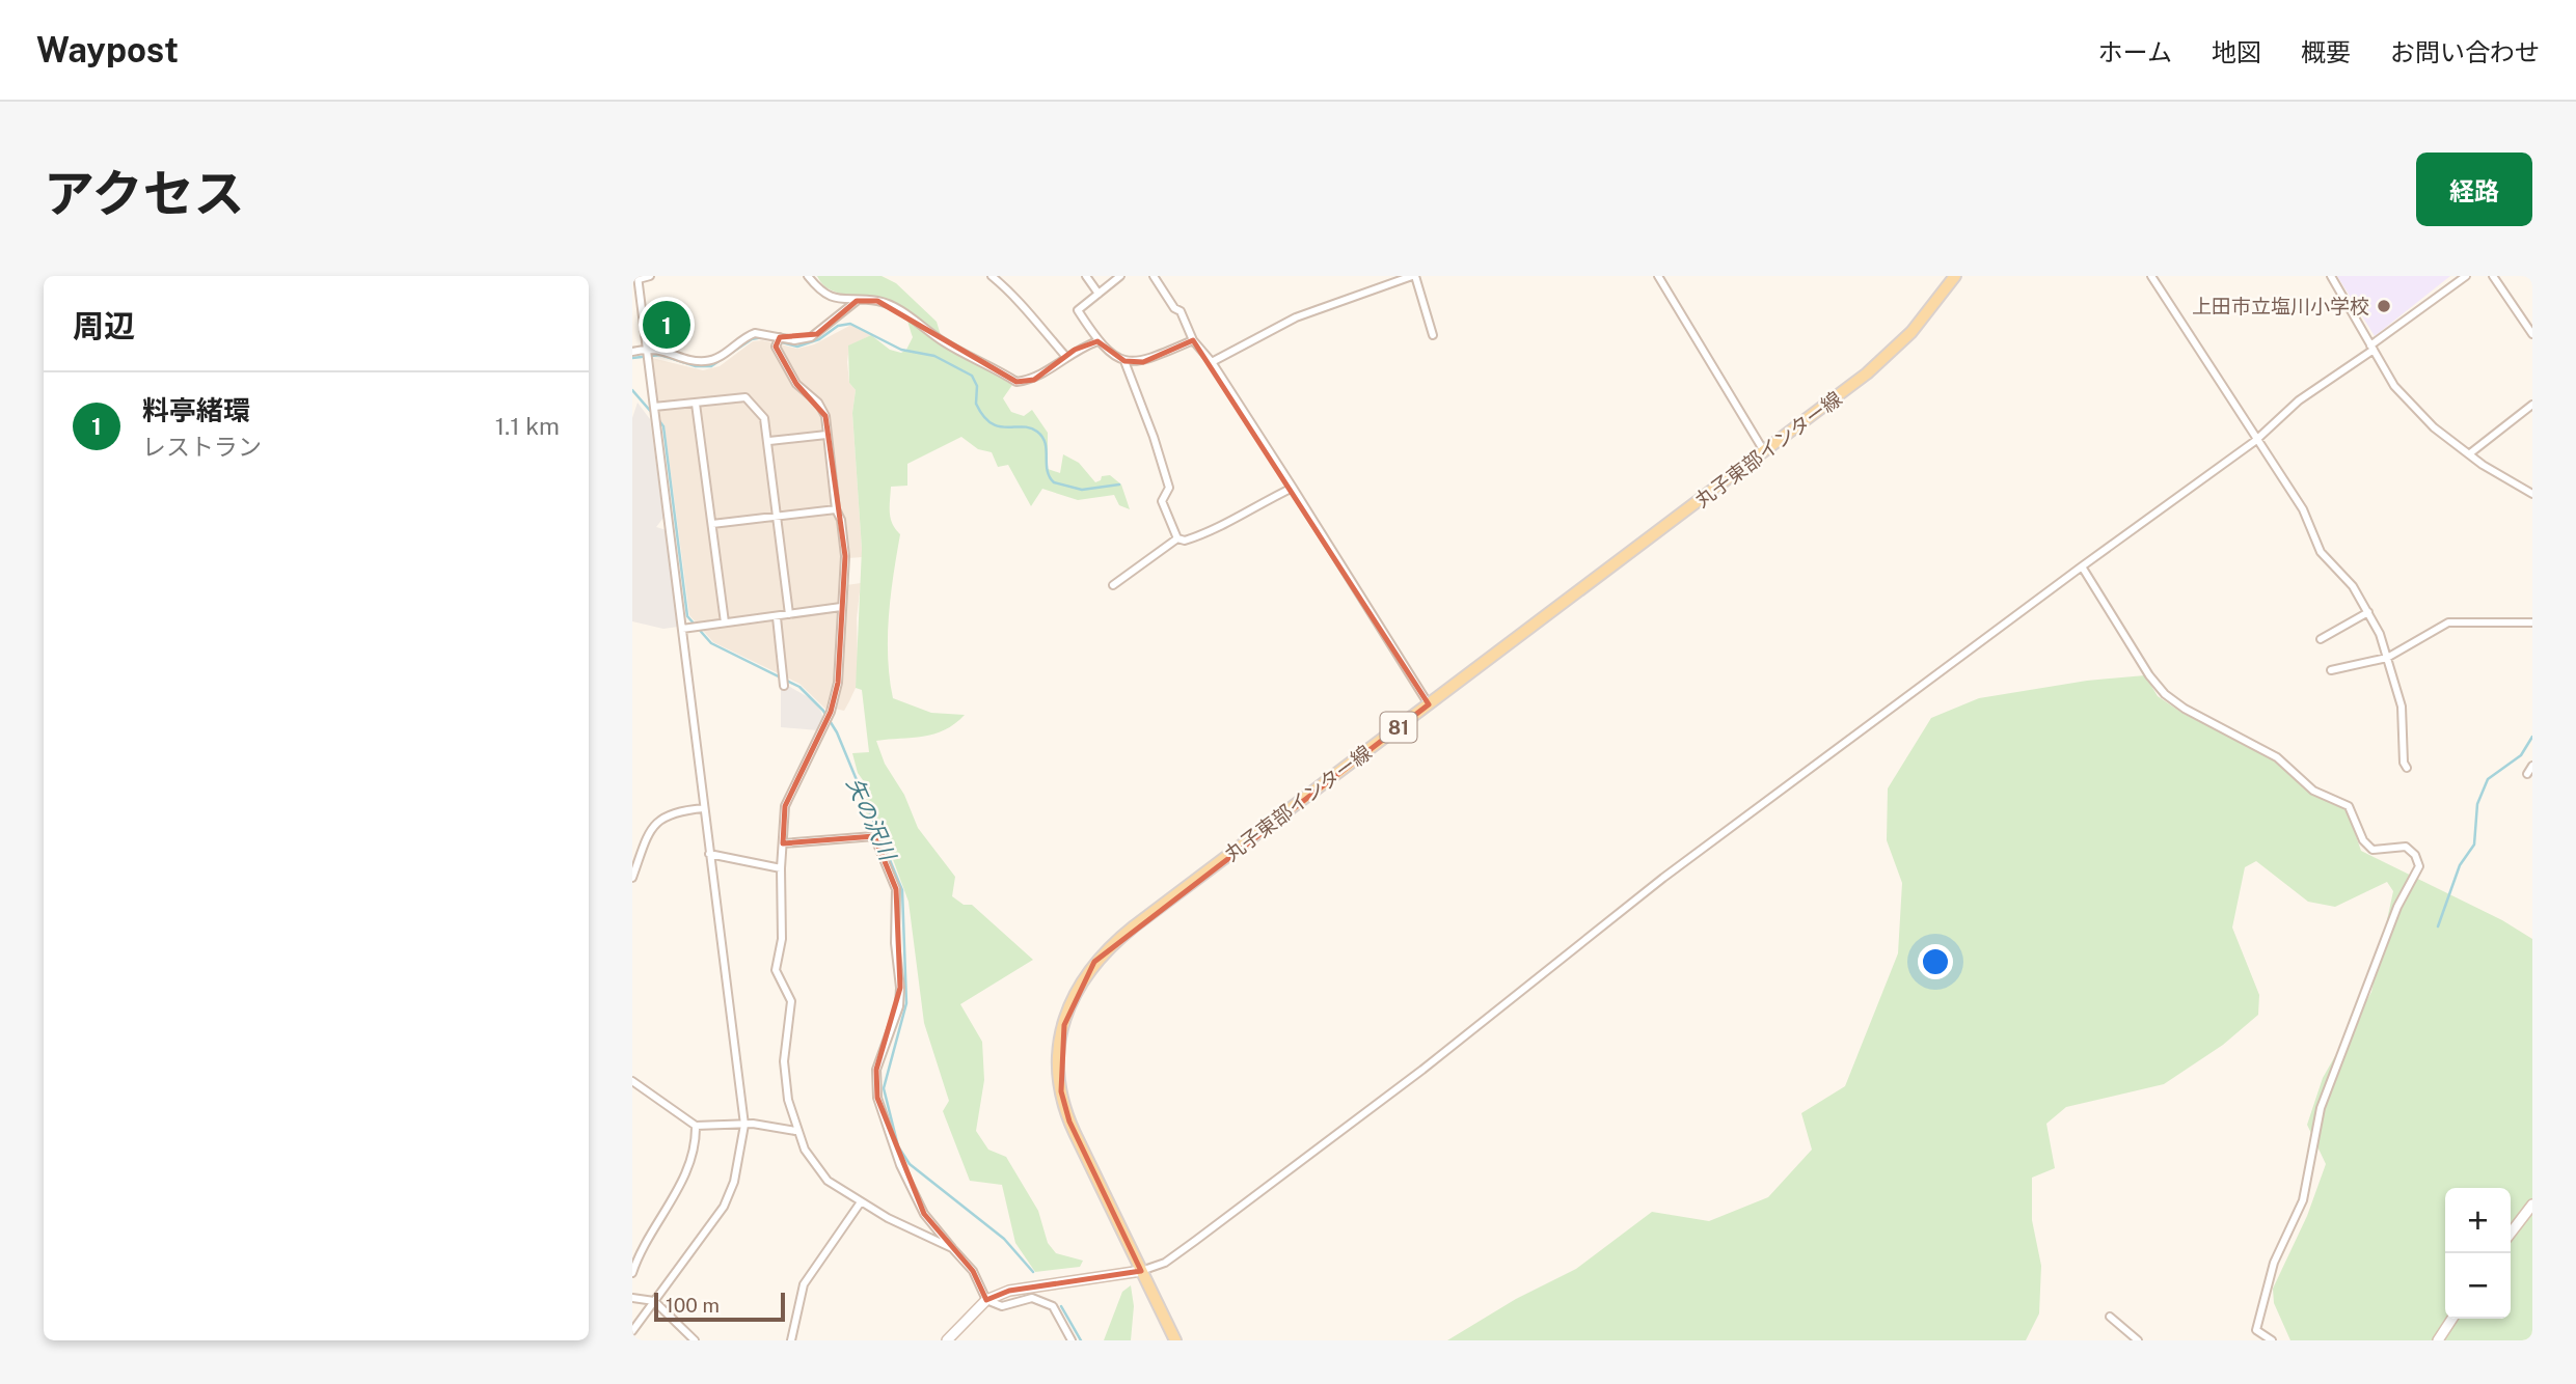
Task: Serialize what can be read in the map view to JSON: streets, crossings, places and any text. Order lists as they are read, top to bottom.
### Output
{
  "streets": {
    "main road": ["丸子東部インター線", "81"]
  },
  "water": ["矢の沢川"],
  "places": ["上田市立塩川小学校"],
  "scale_bar": "100 m",
  "page": {
    "header": "Waypost",
    "nav": [
      "ホーム",
      "地図",
      "概要",
      "お問い合わせ"
    ],
    "title": "アクセス",
    "buttons": "経路",
    "heading": "周辺",
    "pins": "1",
    "list": [
      {
        "mark": "1",
        "name": "料亭緒環",
        "note": "レストラン",
        "value": "1.1 km"
      }
    ],
    "map_buttons": ["+", "−"],
    "scale": "100 m"
  }
}
